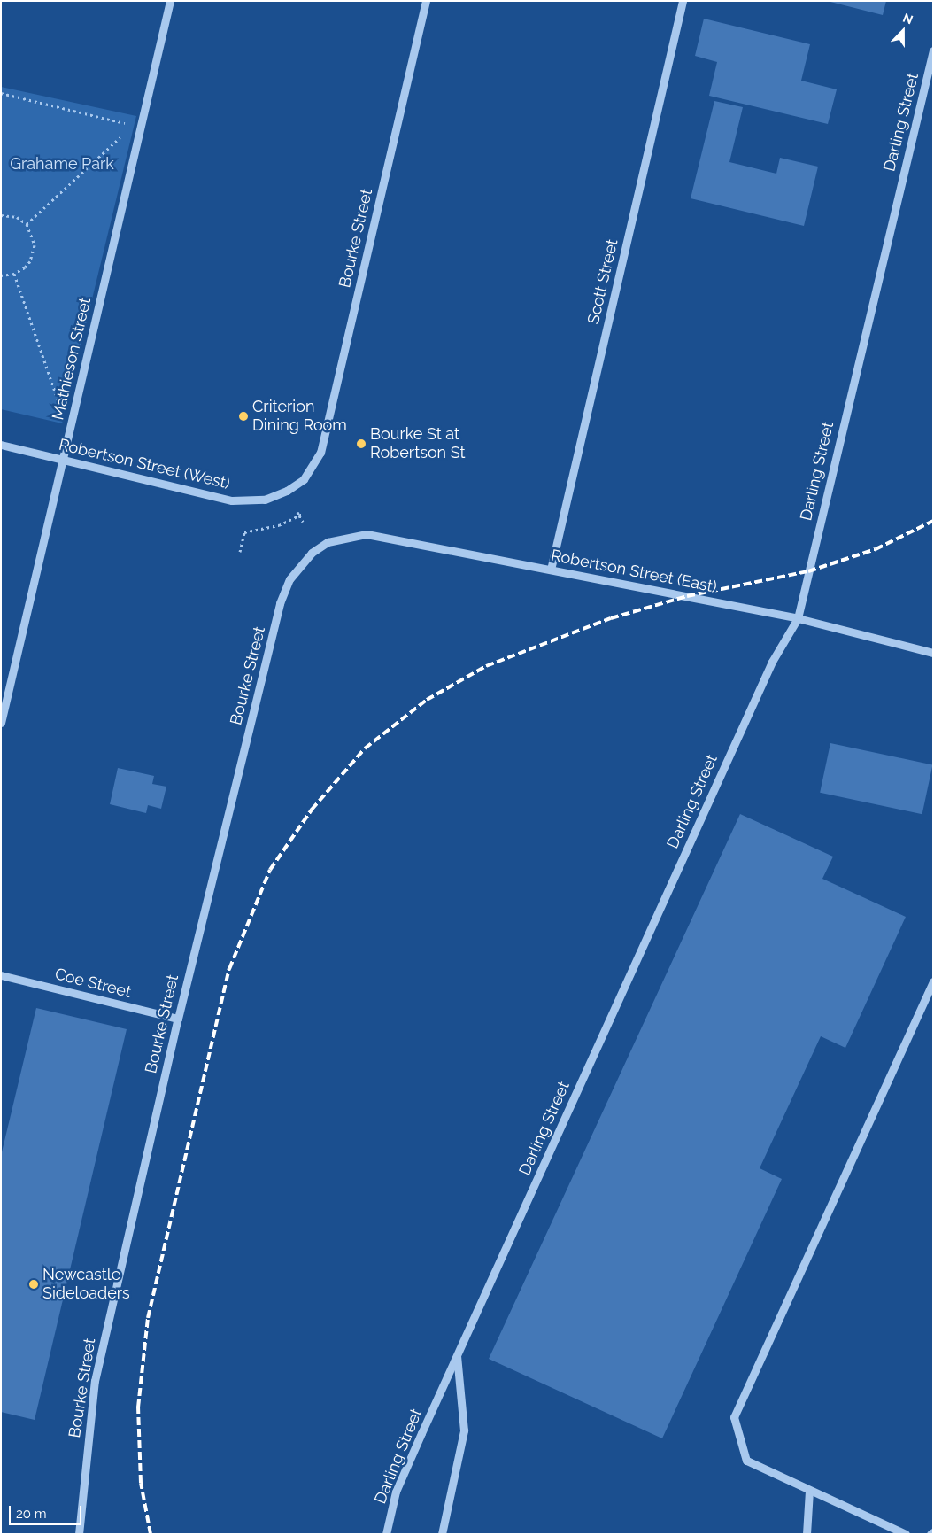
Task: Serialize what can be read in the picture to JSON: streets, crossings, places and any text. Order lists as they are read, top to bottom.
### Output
{
  "streets": {
    "street": [
      "Darling Street",
      "Bourke Street",
      "Scott Street",
      "Mathieson Street",
      "Robertson Street (West)",
      "Robertson Street (East)",
      "Coe Street"
    ]
  },
  "crossings": [
    ["Darling Street", "Robertson Street (East)"],
    ["Bourke Street", "Robertson Street (West)"],
    ["Bourke Street", "Robertson Street (East)"],
    ["Bourke Street", "Coe Street"],
    ["Scott Street", "Robertson Street (East)"],
    ["Mathieson Street", "Robertson Street (West)"]
  ],
  "parks": ["Grahame Park"],
  "places": ["Criterion Dining Room", "Bourke St at Robertson St", "Newcastle Sideloaders"],
  "scale_bar": "20 m",
  "north": "top"
}
